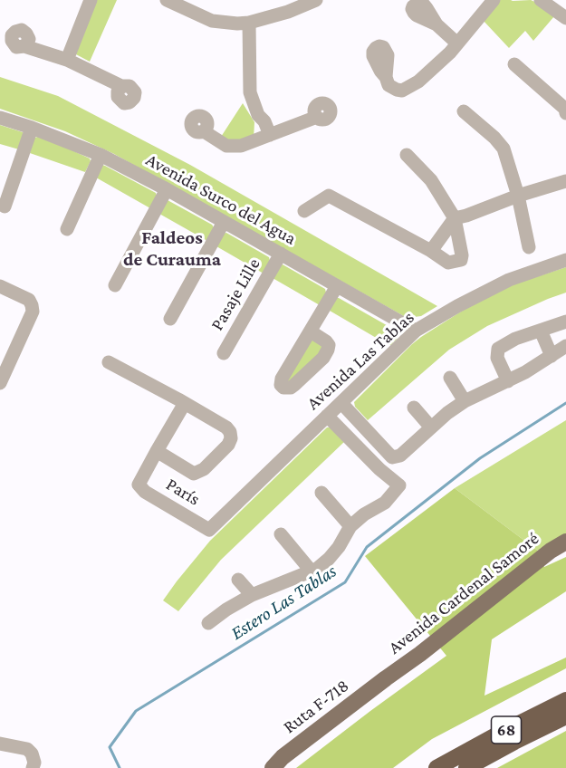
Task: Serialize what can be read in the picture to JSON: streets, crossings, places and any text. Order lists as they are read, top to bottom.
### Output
{
  "streets": {
    "highway": ["68"],
    "main road": ["Avenida Cardenal Samoré", "Ruta F-718"],
    "street": [
      "Avenida Surco del Agua",
      "Pasaje Lille",
      "Avenida Las Tablas",
      "París"
    ]
  },
  "crossings": [
    ["Avenida Surco del Agua", "Pasaje Lille"],
    ["Avenida Surco del Agua", "Avenida Las Tablas"],
    ["Avenida Las Tablas", "París"],
    ["Avenida Cardenal Samoré", "Ruta F-718"]
  ],
  "districts": ["Faldeos de Curauma"],
  "water": ["Estero Las Tablas"]
}
